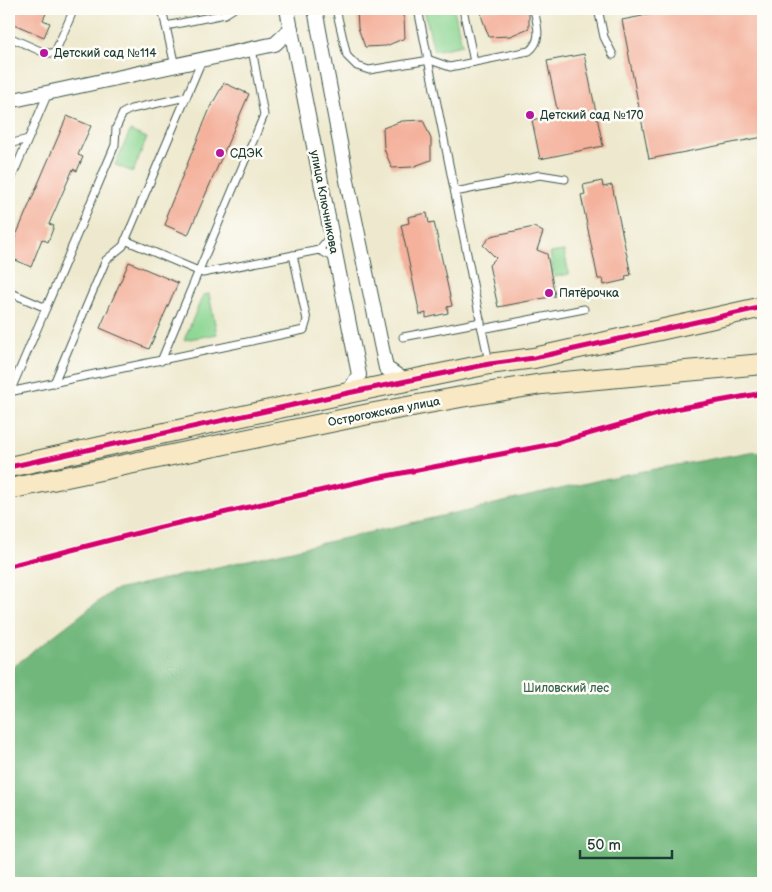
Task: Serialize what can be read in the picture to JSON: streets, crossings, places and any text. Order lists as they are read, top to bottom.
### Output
{
  "streets": {
    "street": ["улица Ключникова", "Острогожская улица"]
  },
  "parks": ["Шиловский лес"],
  "places": [
    "Детский сад №114",
    "Детский сад №170",
    "СДЭК",
    "Пятёрочка"
  ],
  "scale_bar": "50 m"
}
